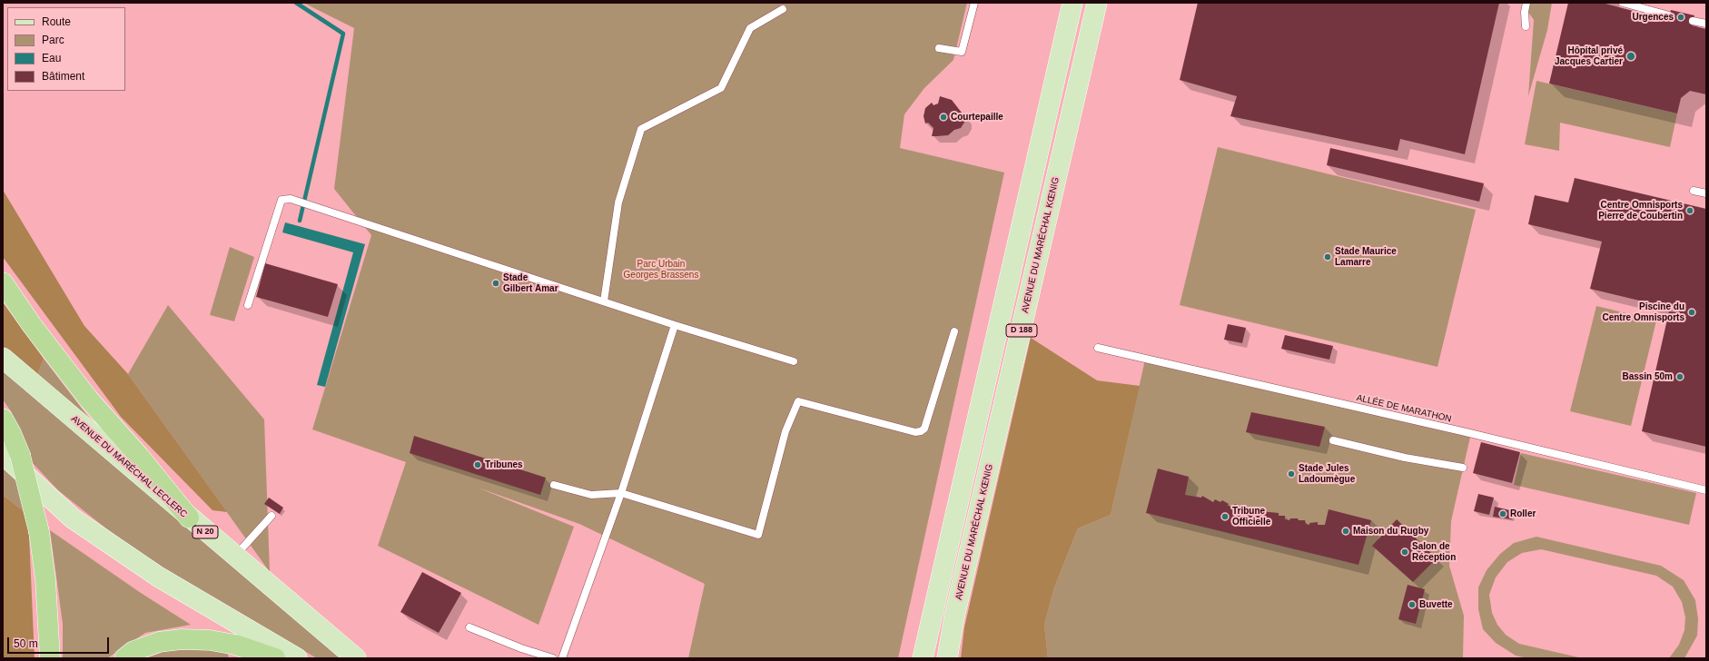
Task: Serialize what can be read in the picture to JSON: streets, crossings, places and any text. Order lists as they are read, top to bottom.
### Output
{
  "streets": {
    "main road": [
      "AVENUE DU MARÉCHAL KŒNIG",
      "D 188",
      "AVENUE DU MARÉCHAL LECLERC",
      "N 20"
    ],
    "lane": ["ALLÉE DE MARATHON"]
  },
  "parks": ["Parc Urbain Georges Brassens"],
  "places": [
    "Urgences",
    "Hôpital privé Jacques Cartier",
    "Courtepaille",
    "Centre Omnisports Pierre de Coubertin",
    "Stade Maurice Lamarre",
    "Stade Gilbert Amar",
    "Piscine du Centre Omnisports",
    "Bassin 50m",
    "Tribunes",
    "Stade Jules Ladoumègue",
    "Roller",
    "Tribune Officielle",
    "Maison du Rugby",
    "Salon de Réception",
    "Buvette"
  ],
  "legend": [
    "Route",
    "Parc",
    "Eau",
    "Bâtiment"
  ],
  "scale_bar": "50 m"
}
